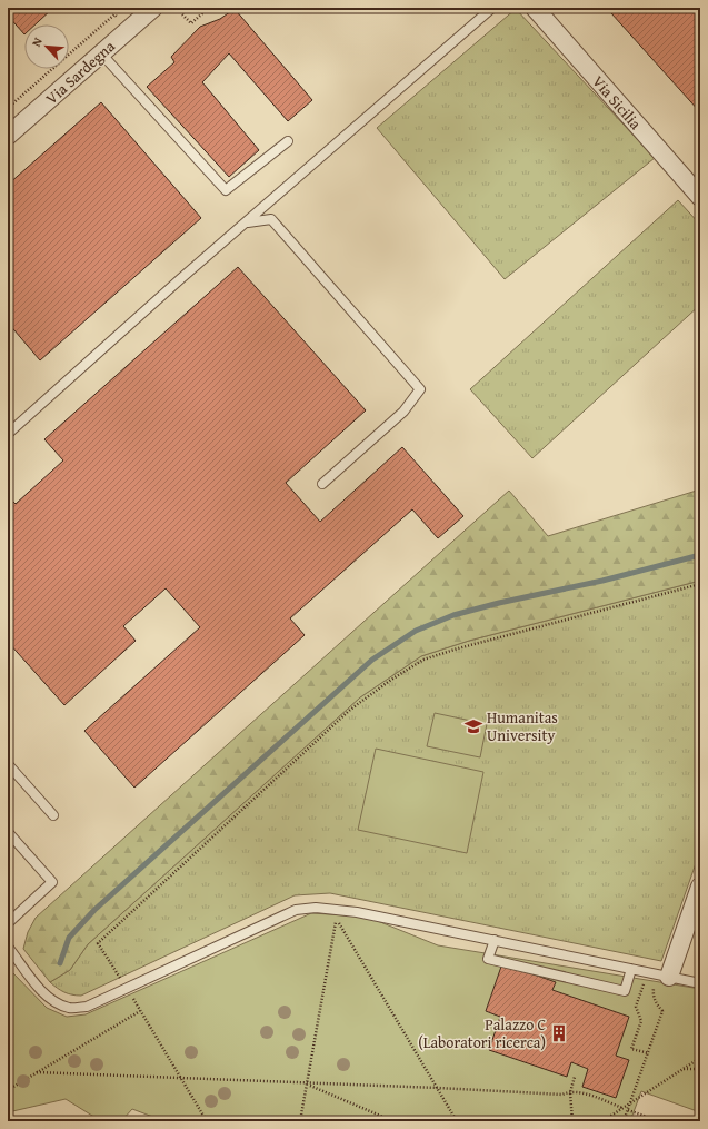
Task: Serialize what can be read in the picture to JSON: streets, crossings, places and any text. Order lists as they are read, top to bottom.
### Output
{
  "streets": {
    "street": ["Via Sardegna", "Via Sicilia"]
  },
  "places": {
    "school or university": ["Humanitas University"],
    "building": ["Palazzo C (Laboratori ricerca)"]
  },
  "north": "top left"
}
